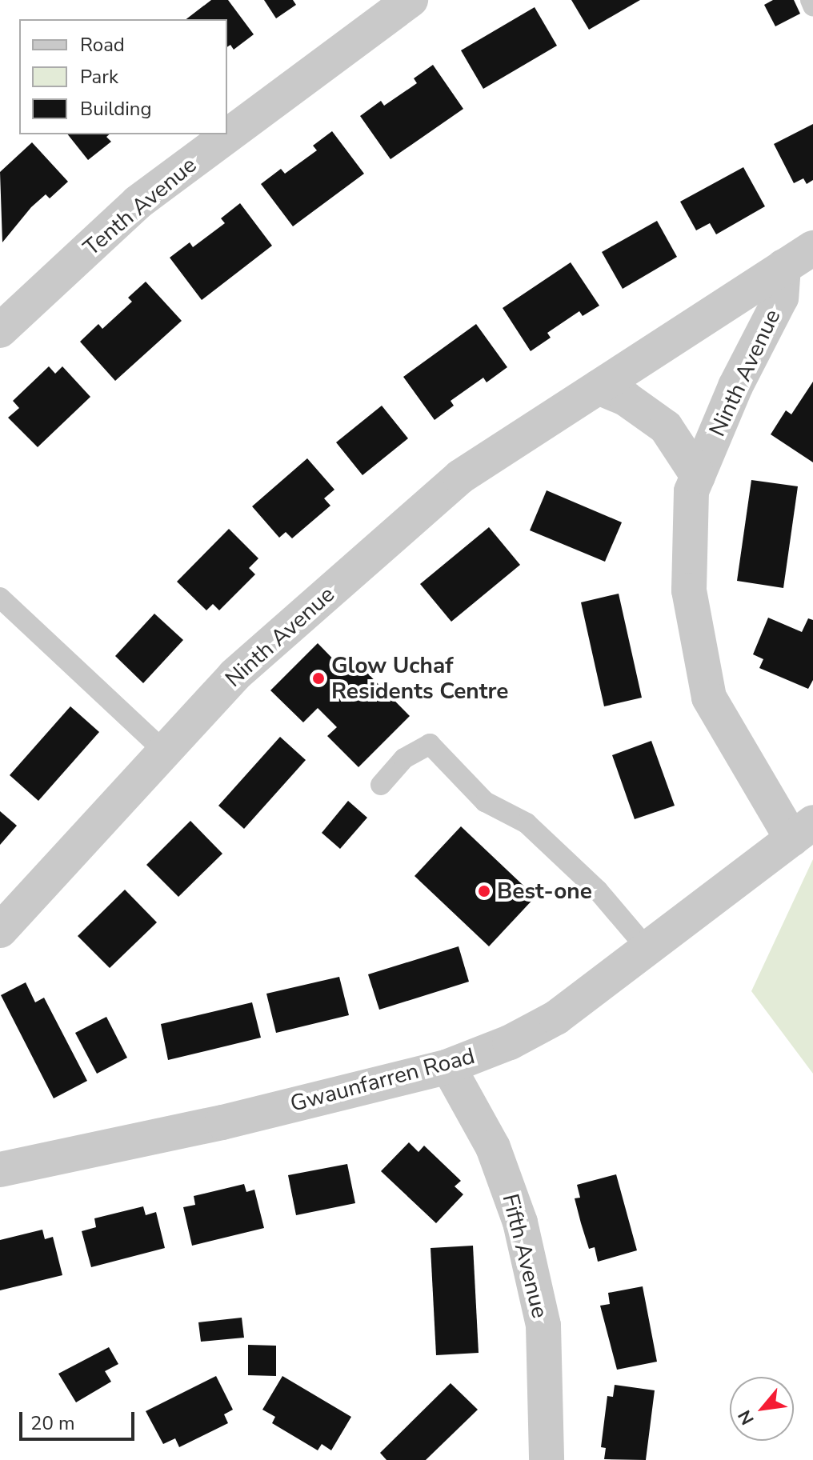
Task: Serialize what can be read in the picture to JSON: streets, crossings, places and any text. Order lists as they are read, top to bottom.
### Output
{
  "streets": {
    "street": [
      "Tenth Avenue",
      "Ninth Avenue",
      "Gwaunfarren Road",
      "Fifth Avenue"
    ]
  },
  "crossings": [
    ["Ninth Avenue", "Gwaunfarren Road"],
    ["Gwaunfarren Road", "Fifth Avenue"]
  ],
  "places": ["Glow Uchaf Residents Centre", "Best-one"],
  "legend": ["Road", "Park", "Building"],
  "scale_bar": "20 m",
  "north": "bottom left"
}
